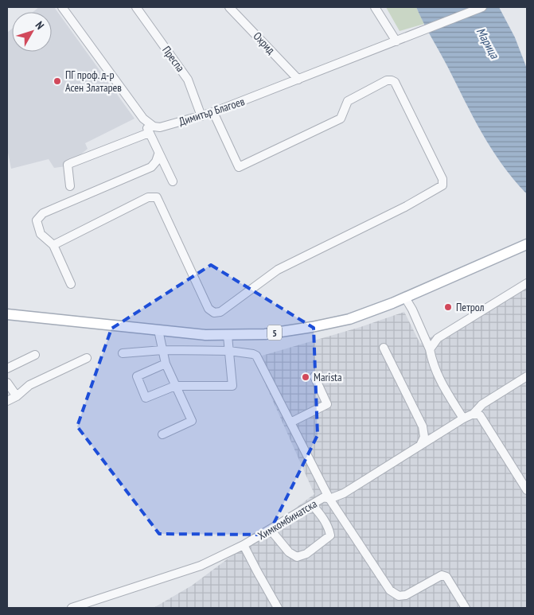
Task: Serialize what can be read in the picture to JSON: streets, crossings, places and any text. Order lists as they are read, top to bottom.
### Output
{
  "streets": {
    "main road": ["5"],
    "street": [
      "Охрид",
      "Преспа",
      "Димитър Благоев",
      "Химкомбинатска"
    ]
  },
  "crossings": [
    ["Охрид", "Димитър Благоев"],
    ["Преспа", "Димитър Благоев"]
  ],
  "water": ["Марица"],
  "places": ["ПГ проф. д-р Асен Златарев", "Петрол", "Marista"],
  "north": "top right"
}
